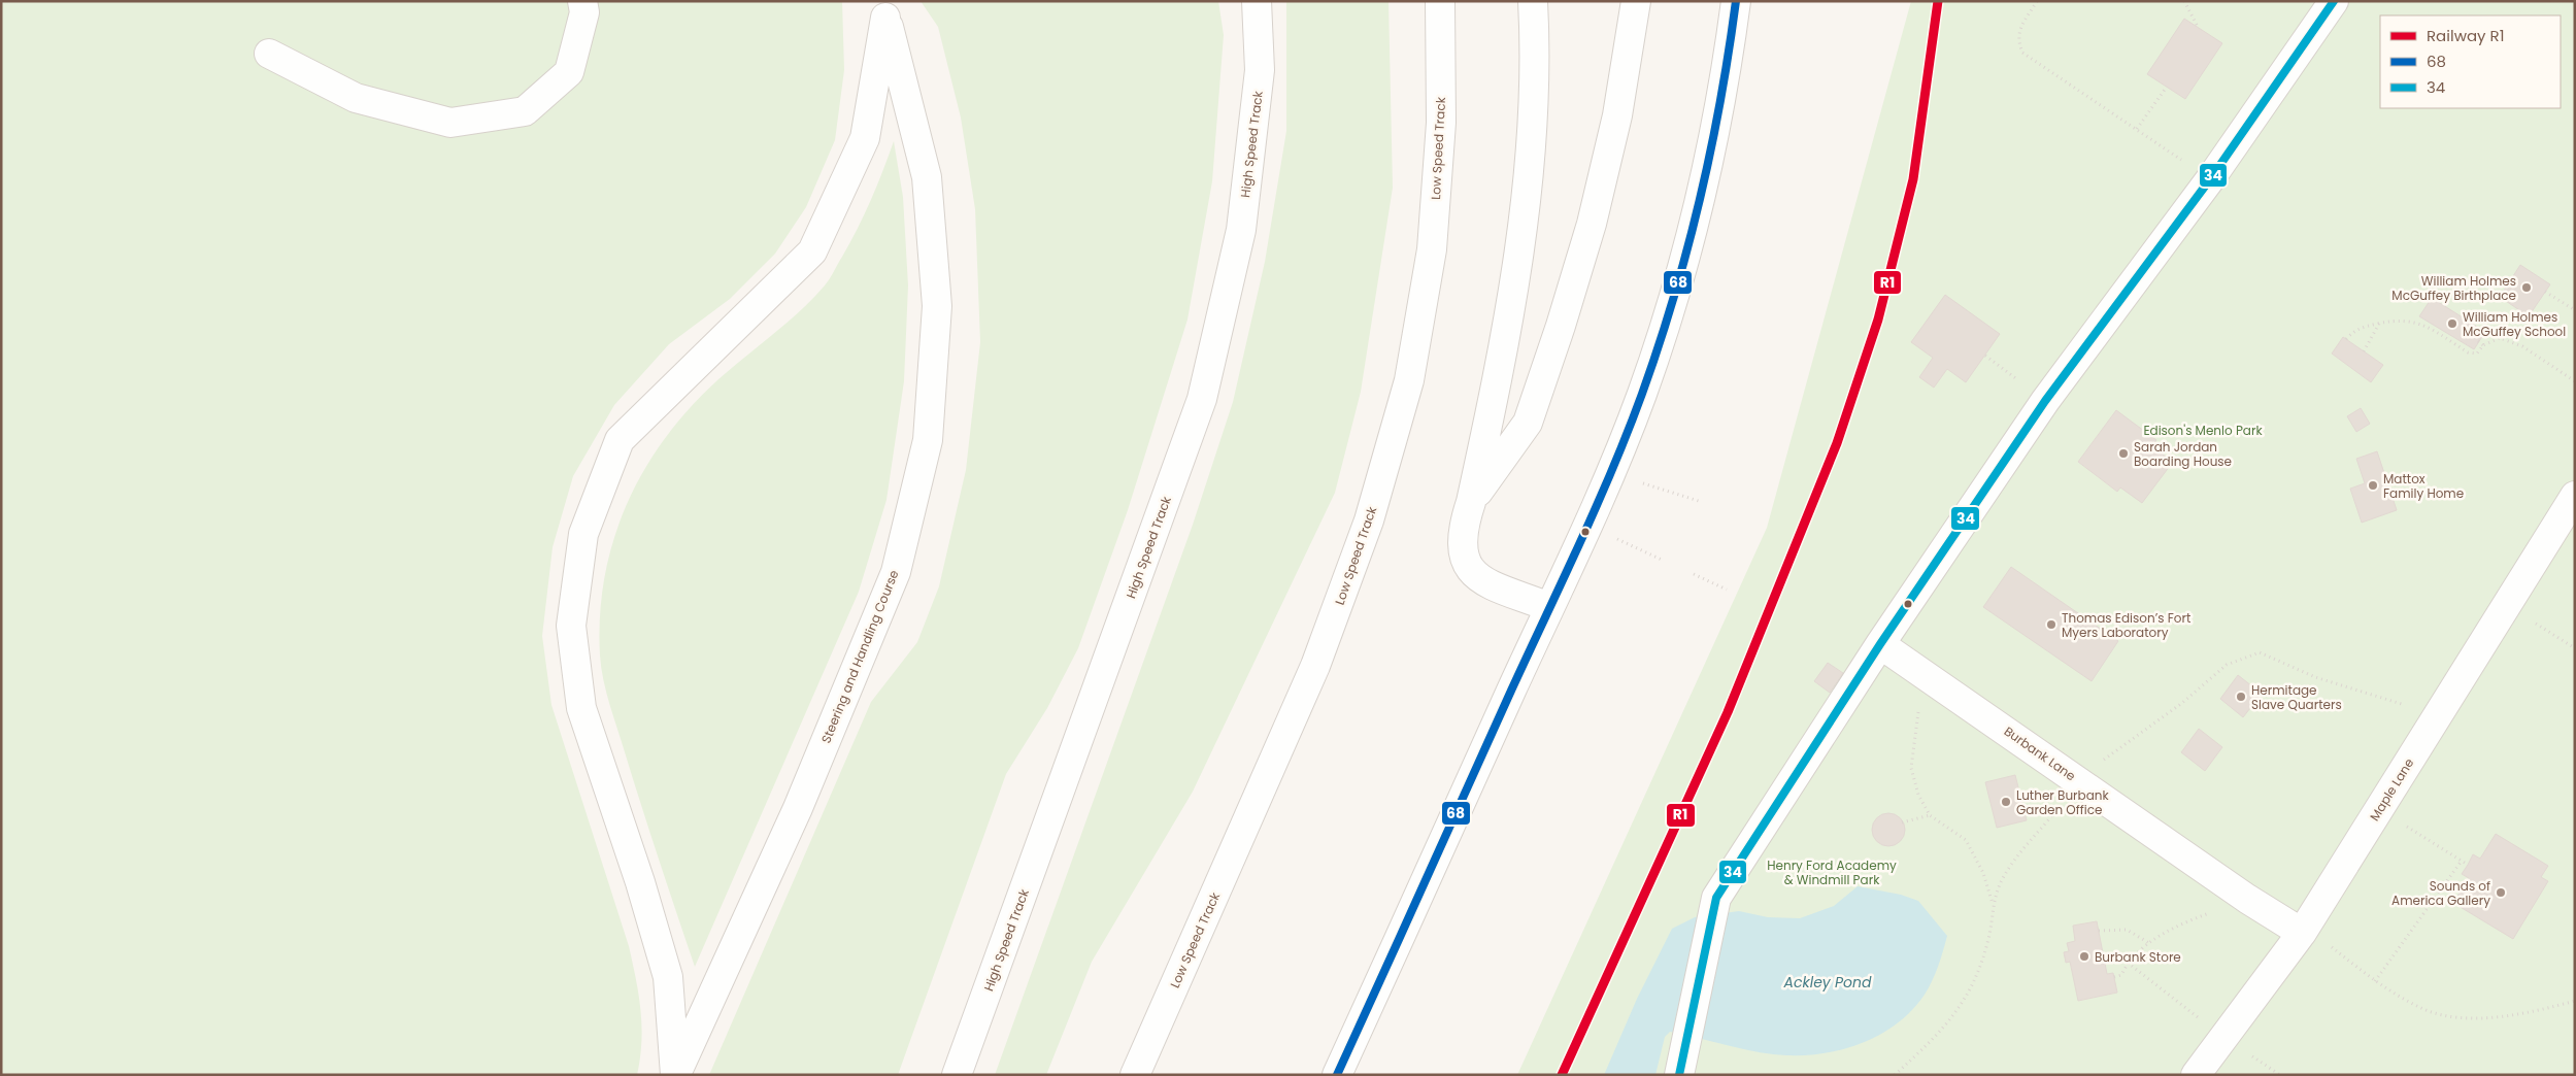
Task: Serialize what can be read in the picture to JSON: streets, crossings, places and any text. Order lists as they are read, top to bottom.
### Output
{
  "streets": {
    "street": [
      "High Speed Track",
      "Low Speed Track",
      "Steering and Handling Course",
      "Burbank Lane",
      "Maple Lane"
    ]
  },
  "crossings": [
    ["Burbank Lane", "Maple Lane"]
  ],
  "water": ["Ackley Pond"],
  "parks": ["Edison's Menlo Park", "Henry Ford Academy & Windmill Park"],
  "places": [
    "William Holmes McGuffey Birthplace",
    "William Holmes McGuffey School",
    "Sarah Jordan Boarding House",
    "Mattox Family Home",
    "Thomas Edison’s Fort Myers Laboratory",
    "Hermitage Slave Quarters",
    "Luther Burbank Garden Office",
    "Sounds of America Gallery",
    "Burbank Store"
  ],
  "lines": ["rail line R1", "transit line 68", "transit line 34"],
  "legend": ["Railway R1", "68", "34"]
}
